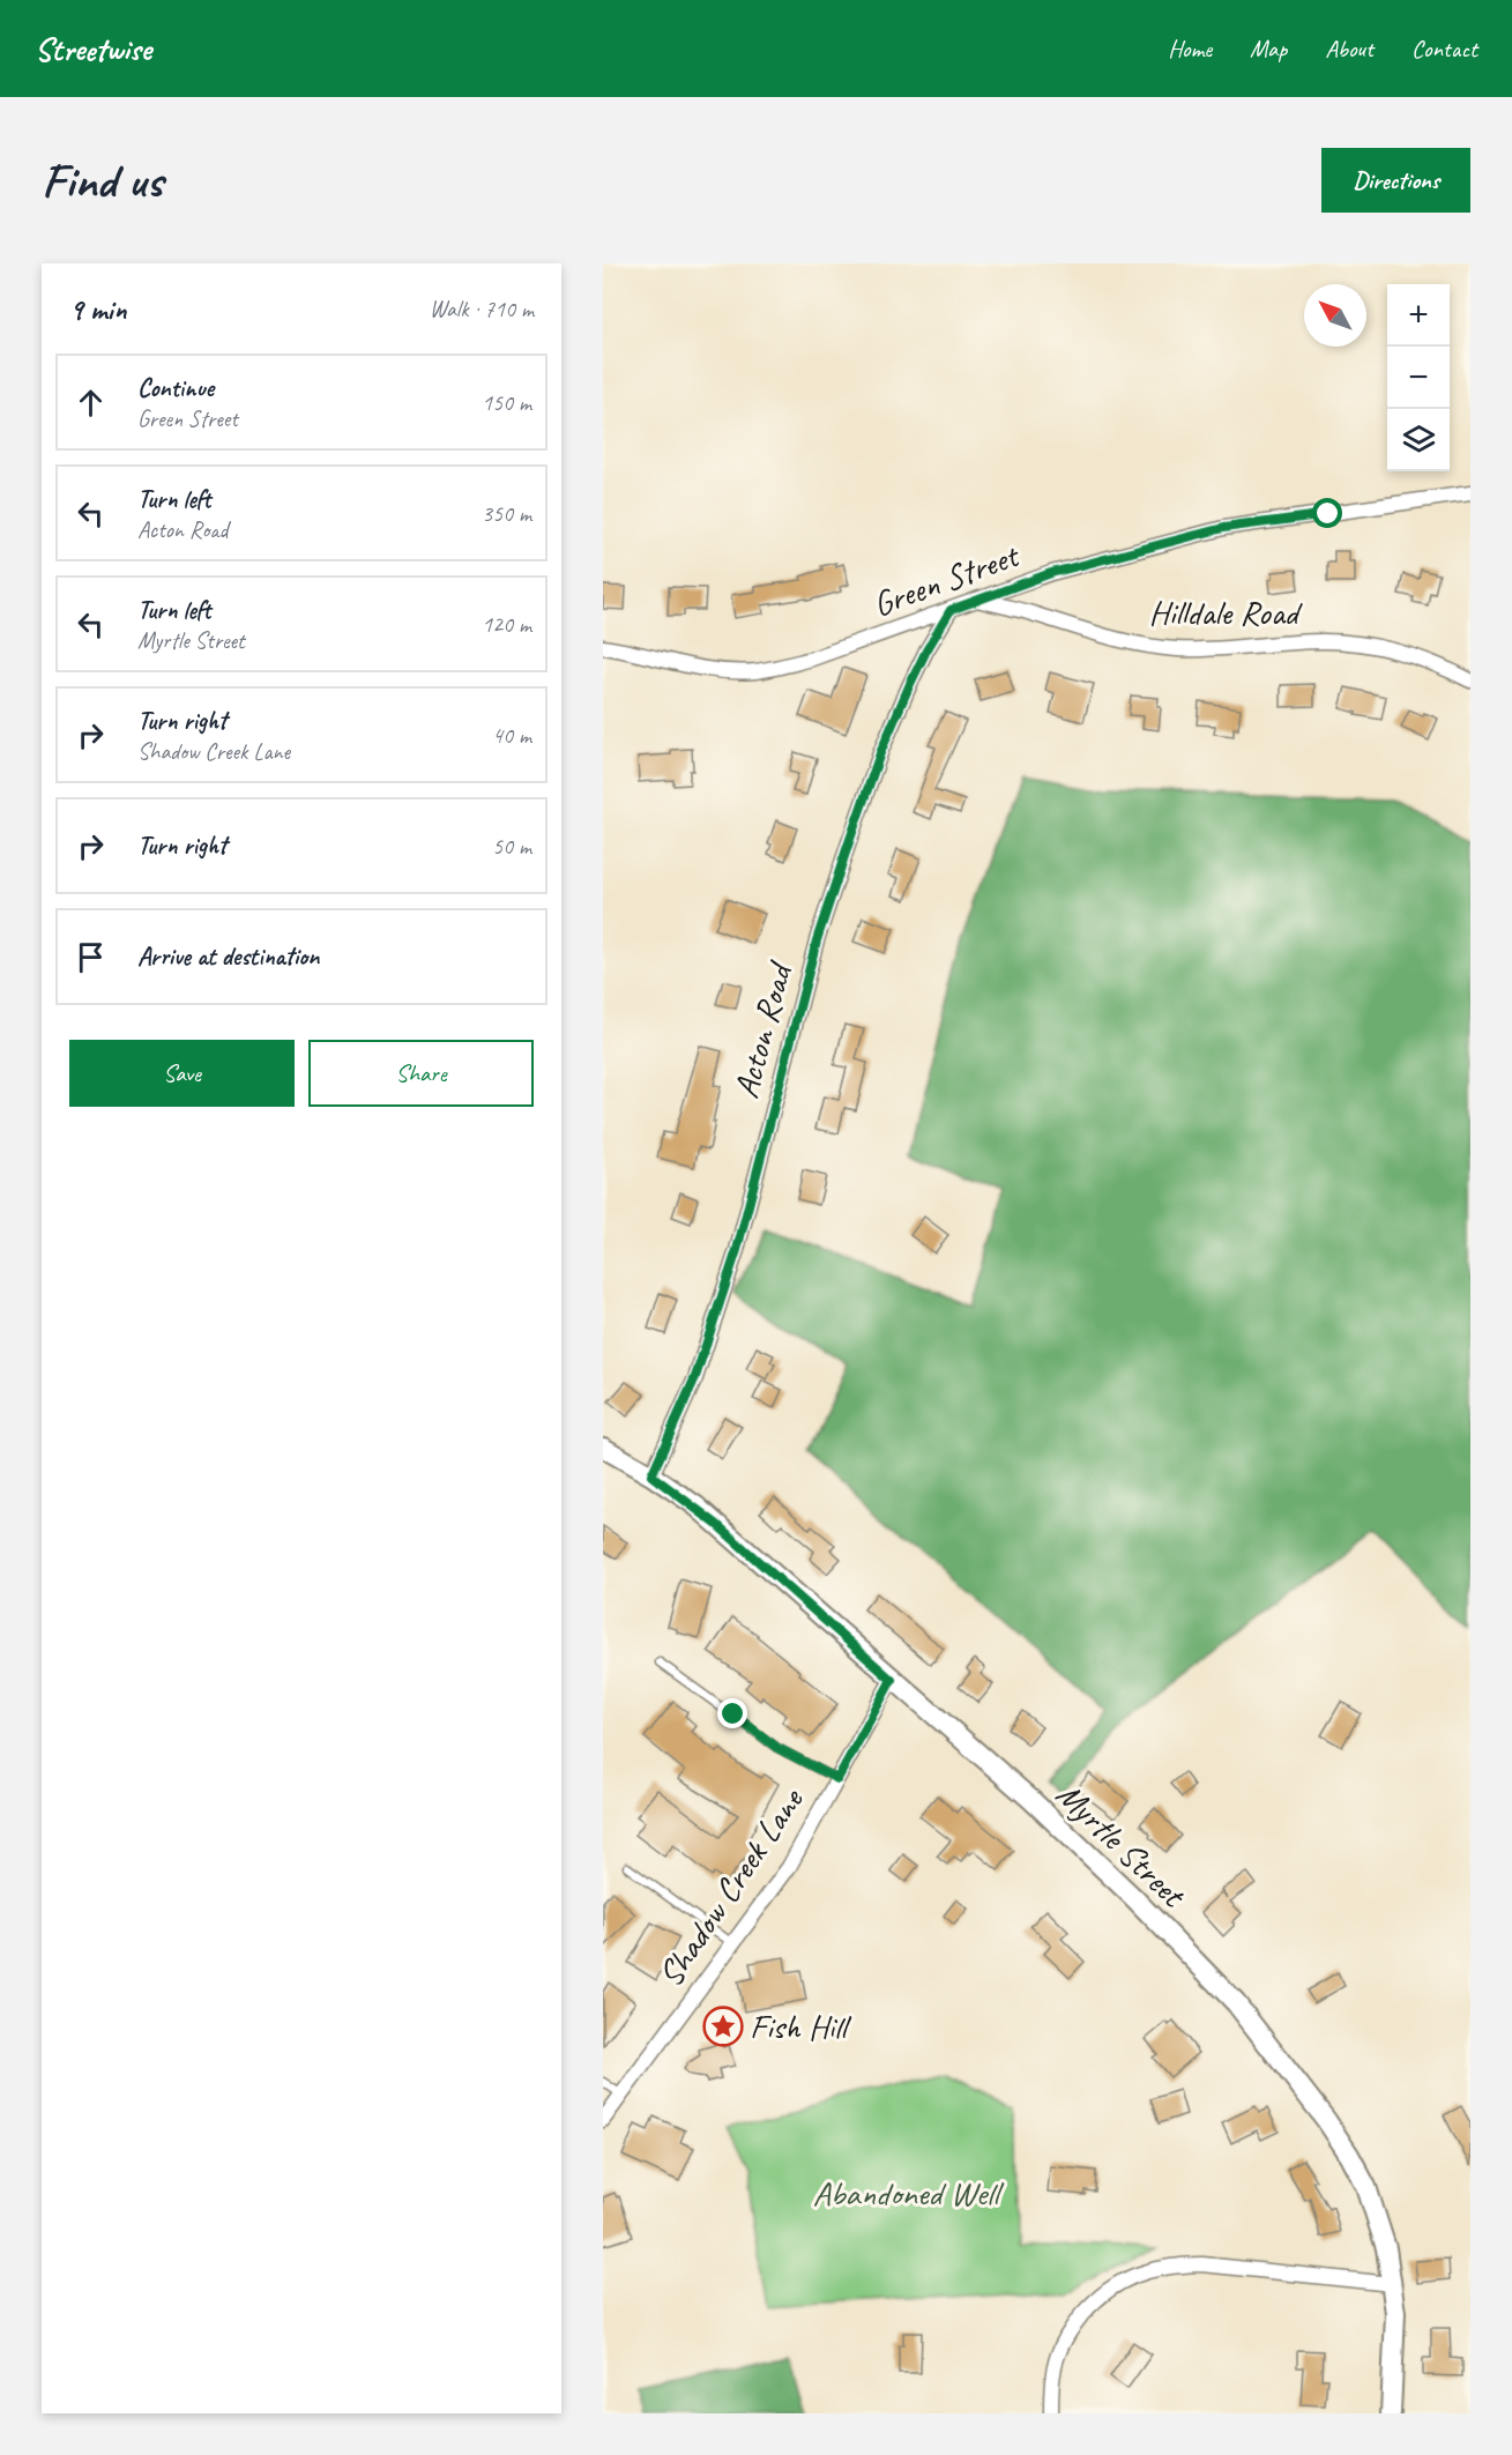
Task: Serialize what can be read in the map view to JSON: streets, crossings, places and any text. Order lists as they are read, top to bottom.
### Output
{
  "streets": {
    "street": [
      "Green Street",
      "Hilldale Road",
      "Acton Road",
      "Myrtle Street",
      "Shadow Creek Lane"
    ]
  },
  "crossings": [
    ["Green Street", "Hilldale Road"],
    ["Green Street", "Acton Road"],
    ["Acton Road", "Myrtle Street"],
    ["Myrtle Street", "Shadow Creek Lane"]
  ],
  "parks": ["Abandoned Well"],
  "places": {
    "place": ["Fish Hill"]
  },
  "north": "top left",
  "page": {
    "header": "Streetwise",
    "nav": [
      "Home",
      "Map",
      "About",
      "Contact"
    ],
    "buttons": [
      "Directions",
      ["Save", "Share"]
    ],
    "title": "Find us",
    "heading": ["9 min", "Walk · 710 m"],
    "map_buttons": ["+", "−"],
    "list": [
      ["Continue", "Green Street", "150 m"],
      ["Turn left", "Acton Road", "350 m"],
      ["Turn left", "Myrtle Street", "120 m"],
      ["Turn right", "Shadow Creek Lane", "40 m"],
      ["Turn right", "50 m"],
      "Arrive at destination"
    ]
  }
}
